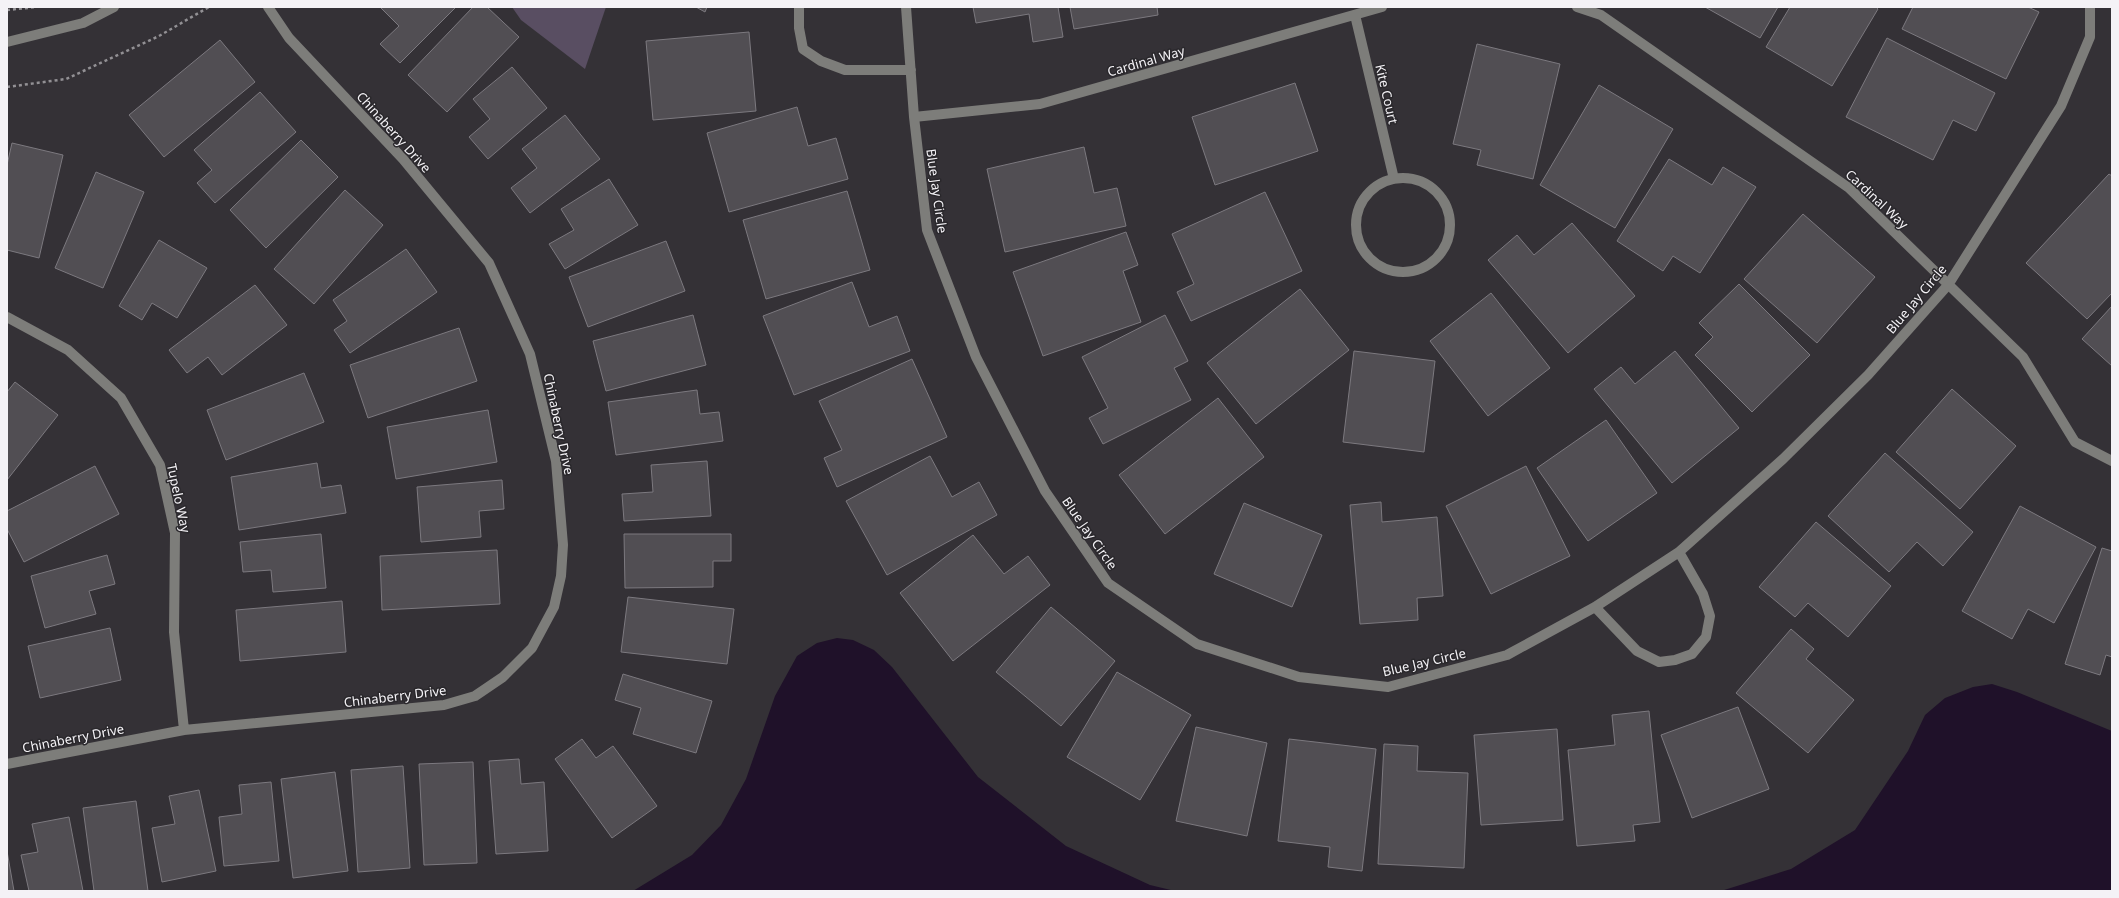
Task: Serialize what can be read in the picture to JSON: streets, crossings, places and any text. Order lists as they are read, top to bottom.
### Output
{
  "streets": {
    "street": [
      "Cardinal Way",
      "Kite Court",
      "Chinaberry Drive",
      "Blue Jay Circle",
      "Tupelo Way"
    ]
  },
  "crossings": [
    ["Cardinal Way", "Kite Court"],
    ["Cardinal Way", "Blue Jay Circle"],
    ["Chinaberry Drive", "Tupelo Way"]
  ]
}
